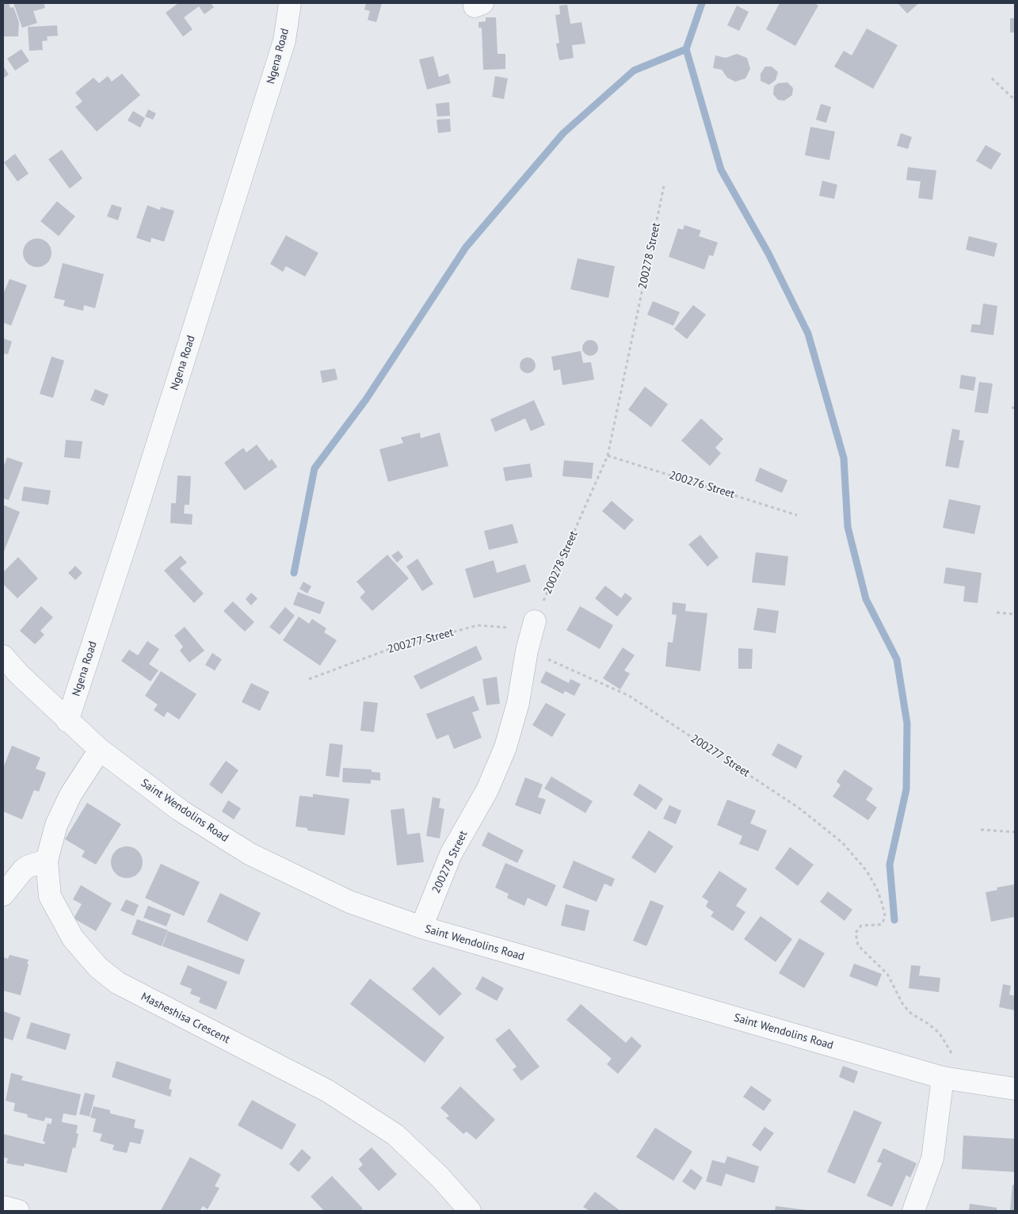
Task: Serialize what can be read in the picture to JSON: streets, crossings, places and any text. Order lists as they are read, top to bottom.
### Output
{
  "streets": {
    "street": [
      "Ngena Road",
      "200278 Street",
      "Saint Wendolins Road",
      "Masheshisa Crescent"
    ],
    "path": ["200276 Street", "200277 Street"]
  },
  "crossings": [
    ["Ngena Road", "Saint Wendolins Road"],
    ["200278 Street", "200276 Street"],
    ["200278 Street", "200277 Street"],
    ["200278 Street", "Saint Wendolins Road"],
    ["200277 Street", "Saint Wendolins Road"],
    ["Saint Wendolins Road", "Masheshisa Crescent"]
  ]
}
